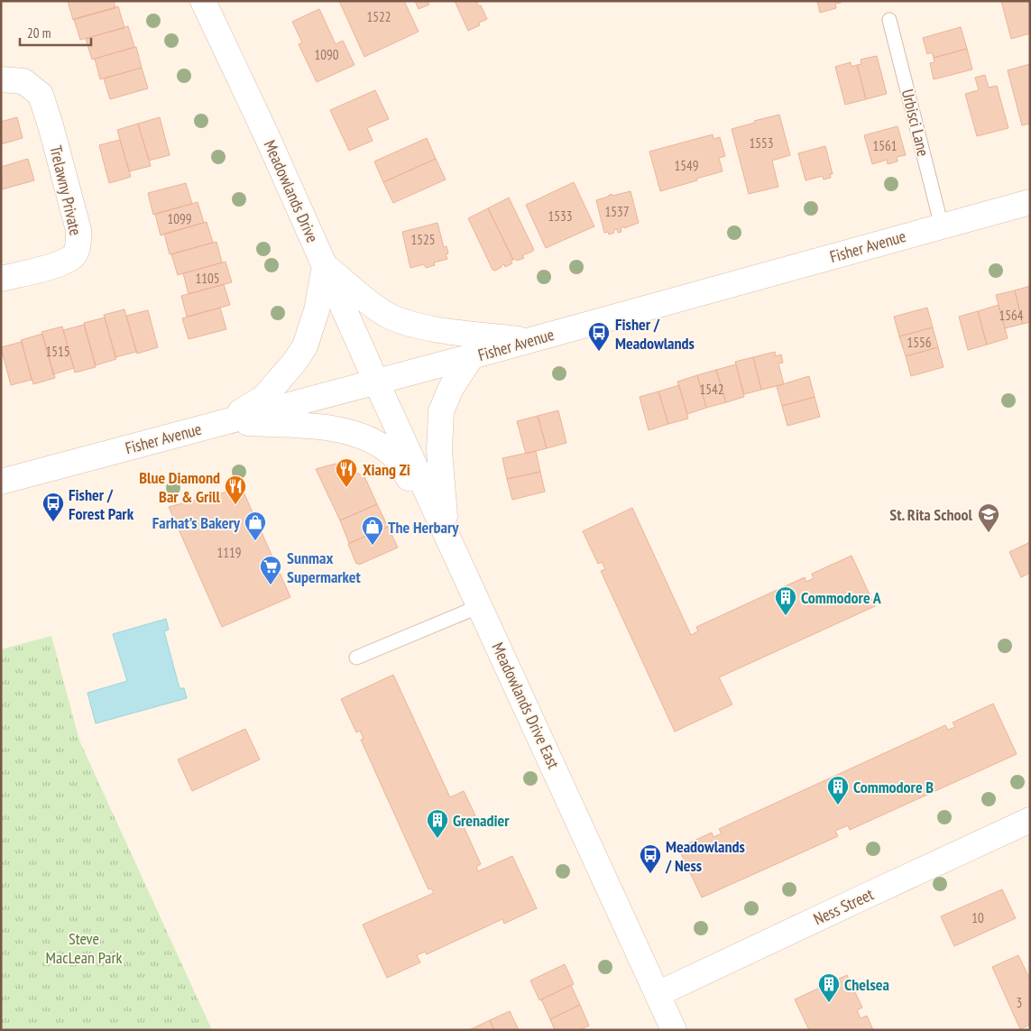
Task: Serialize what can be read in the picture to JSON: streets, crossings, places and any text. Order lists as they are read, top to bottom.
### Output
{
  "streets": {
    "main road": [
      "Trelawny Private",
      "Meadowlands Drive",
      "Fisher Avenue",
      "Meadowlands Drive East",
      "Ness Street"
    ],
    "lane": ["Urbisci Lane"]
  },
  "crossings": [
    ["Urbisci Lane", "Fisher Avenue"],
    ["Meadowlands Drive", "Fisher Avenue"],
    ["Meadowlands Drive", "Meadowlands Drive East"],
    ["Fisher Avenue", "Meadowlands Drive East"],
    ["Meadowlands Drive East", "Ness Street"]
  ],
  "parks": ["Steve MacLean Park"],
  "places": {
    "bus stop": ["Fisher / Meadowlands", "Fisher / Forest Park", "Meadowlands / Ness"],
    "restaurant": ["Xiang Zi", "Blue Diamond Bar & Grill"],
    "school or university": ["St. Rita School"],
    "shop": ["Farhat's Bakery", "The Herbary"],
    "supermarket": ["Sunmax Supermarket"],
    "building": [
      "Commodore A",
      "Commodore B",
      "Grenadier",
      "Chelsea"
    ]
  },
  "house_numbers": [
    "1522",
    "1090",
    "1553",
    "1561",
    "1549",
    "1537",
    "1533",
    "1099",
    "1525",
    "1105",
    "1564",
    "1556",
    "1515",
    "1542",
    "1119",
    "10",
    "3"
  ],
  "scale_bar": "20 m"
}
